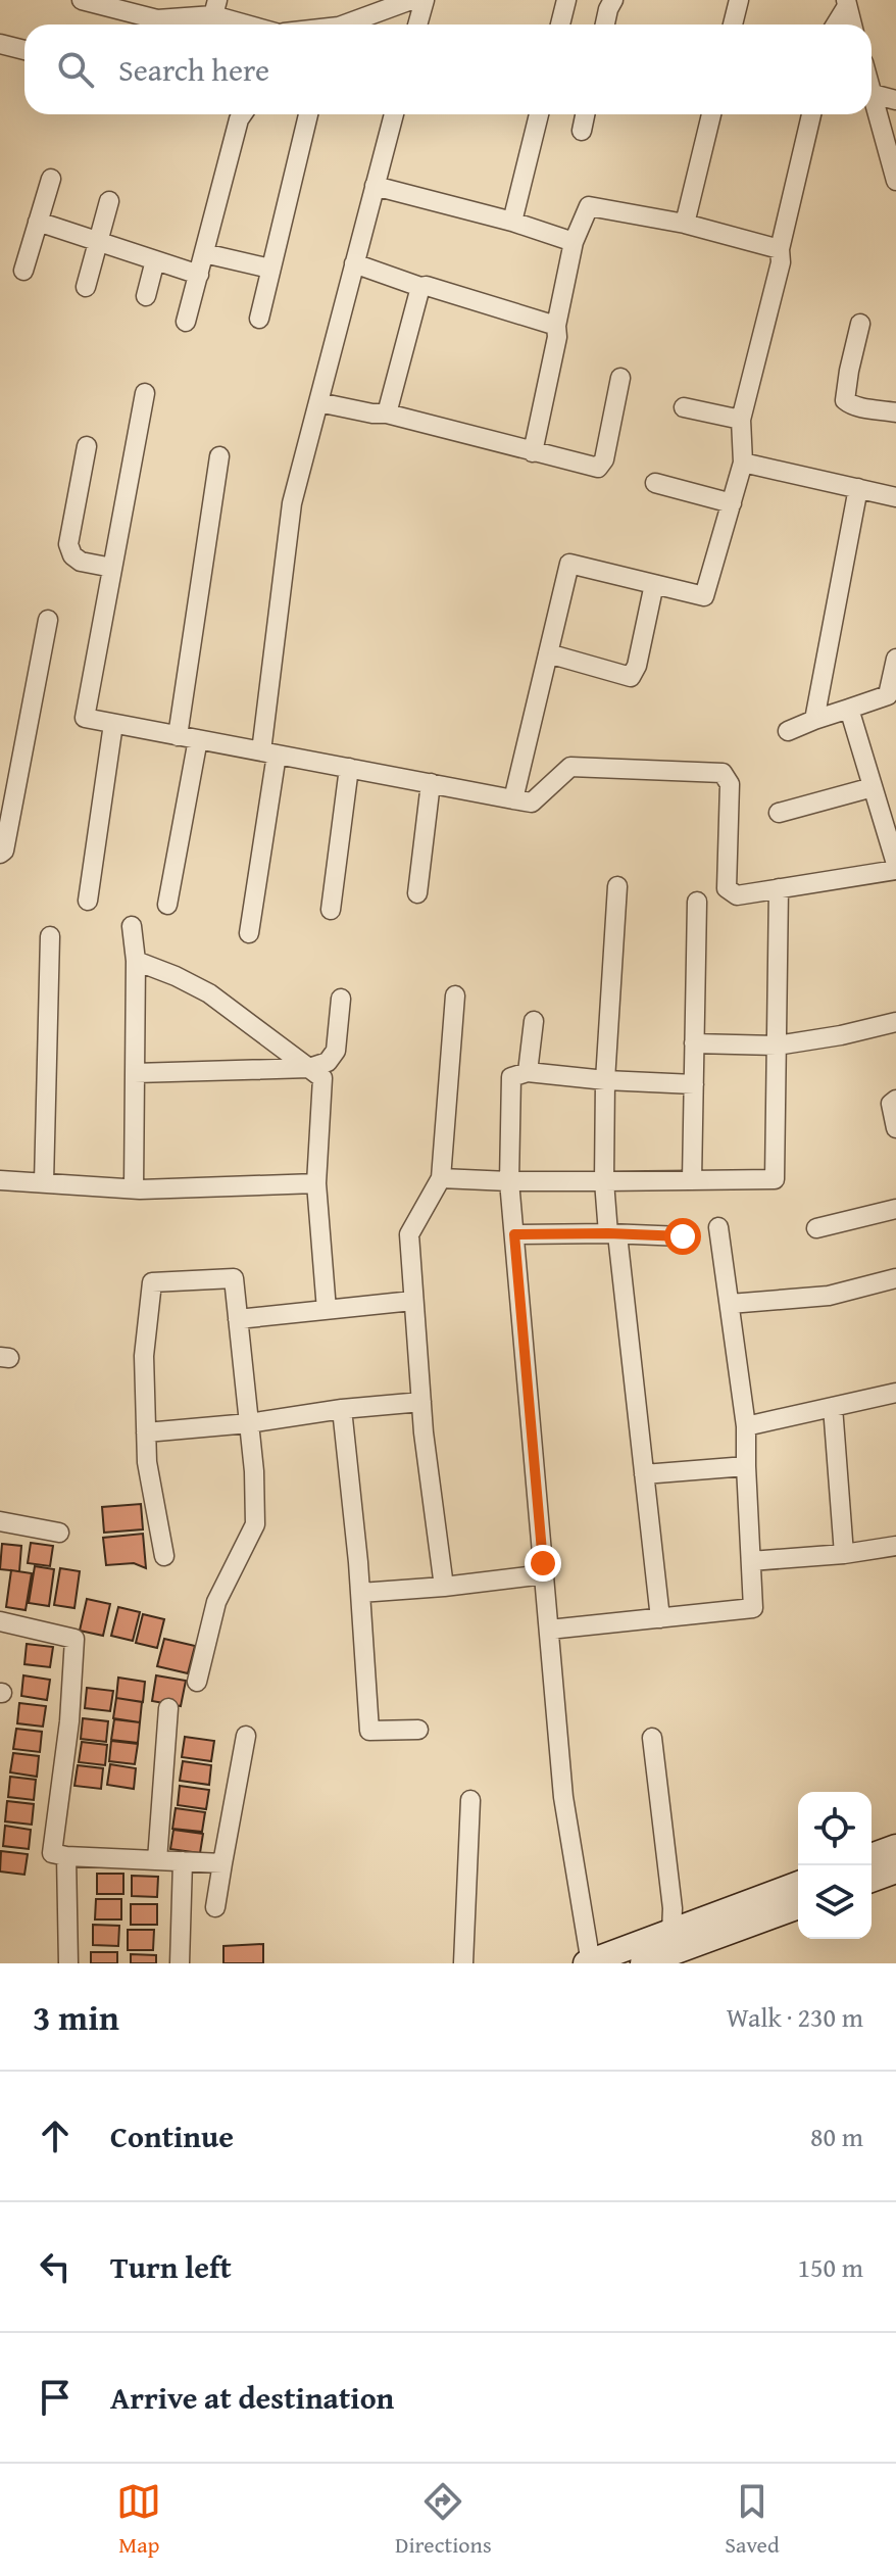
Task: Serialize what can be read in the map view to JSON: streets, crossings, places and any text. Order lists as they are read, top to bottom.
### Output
{
  "page": {
    "search": "Search here",
    "heading": ["3 min", "Walk · 230 m"],
    "list": [
      ["Continue", "80 m"],
      ["Turn left", "150 m"],
      "Arrive at destination"
    ],
    "nav": ["Map", "Directions", "Saved"]
  }
}
